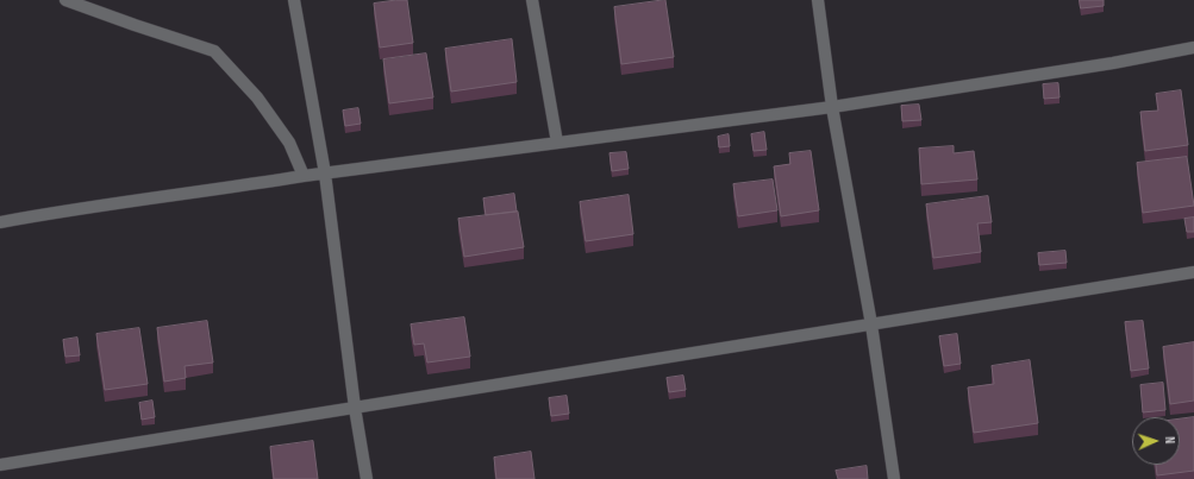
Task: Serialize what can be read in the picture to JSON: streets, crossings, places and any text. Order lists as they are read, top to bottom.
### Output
{
  "north": "right"
}
